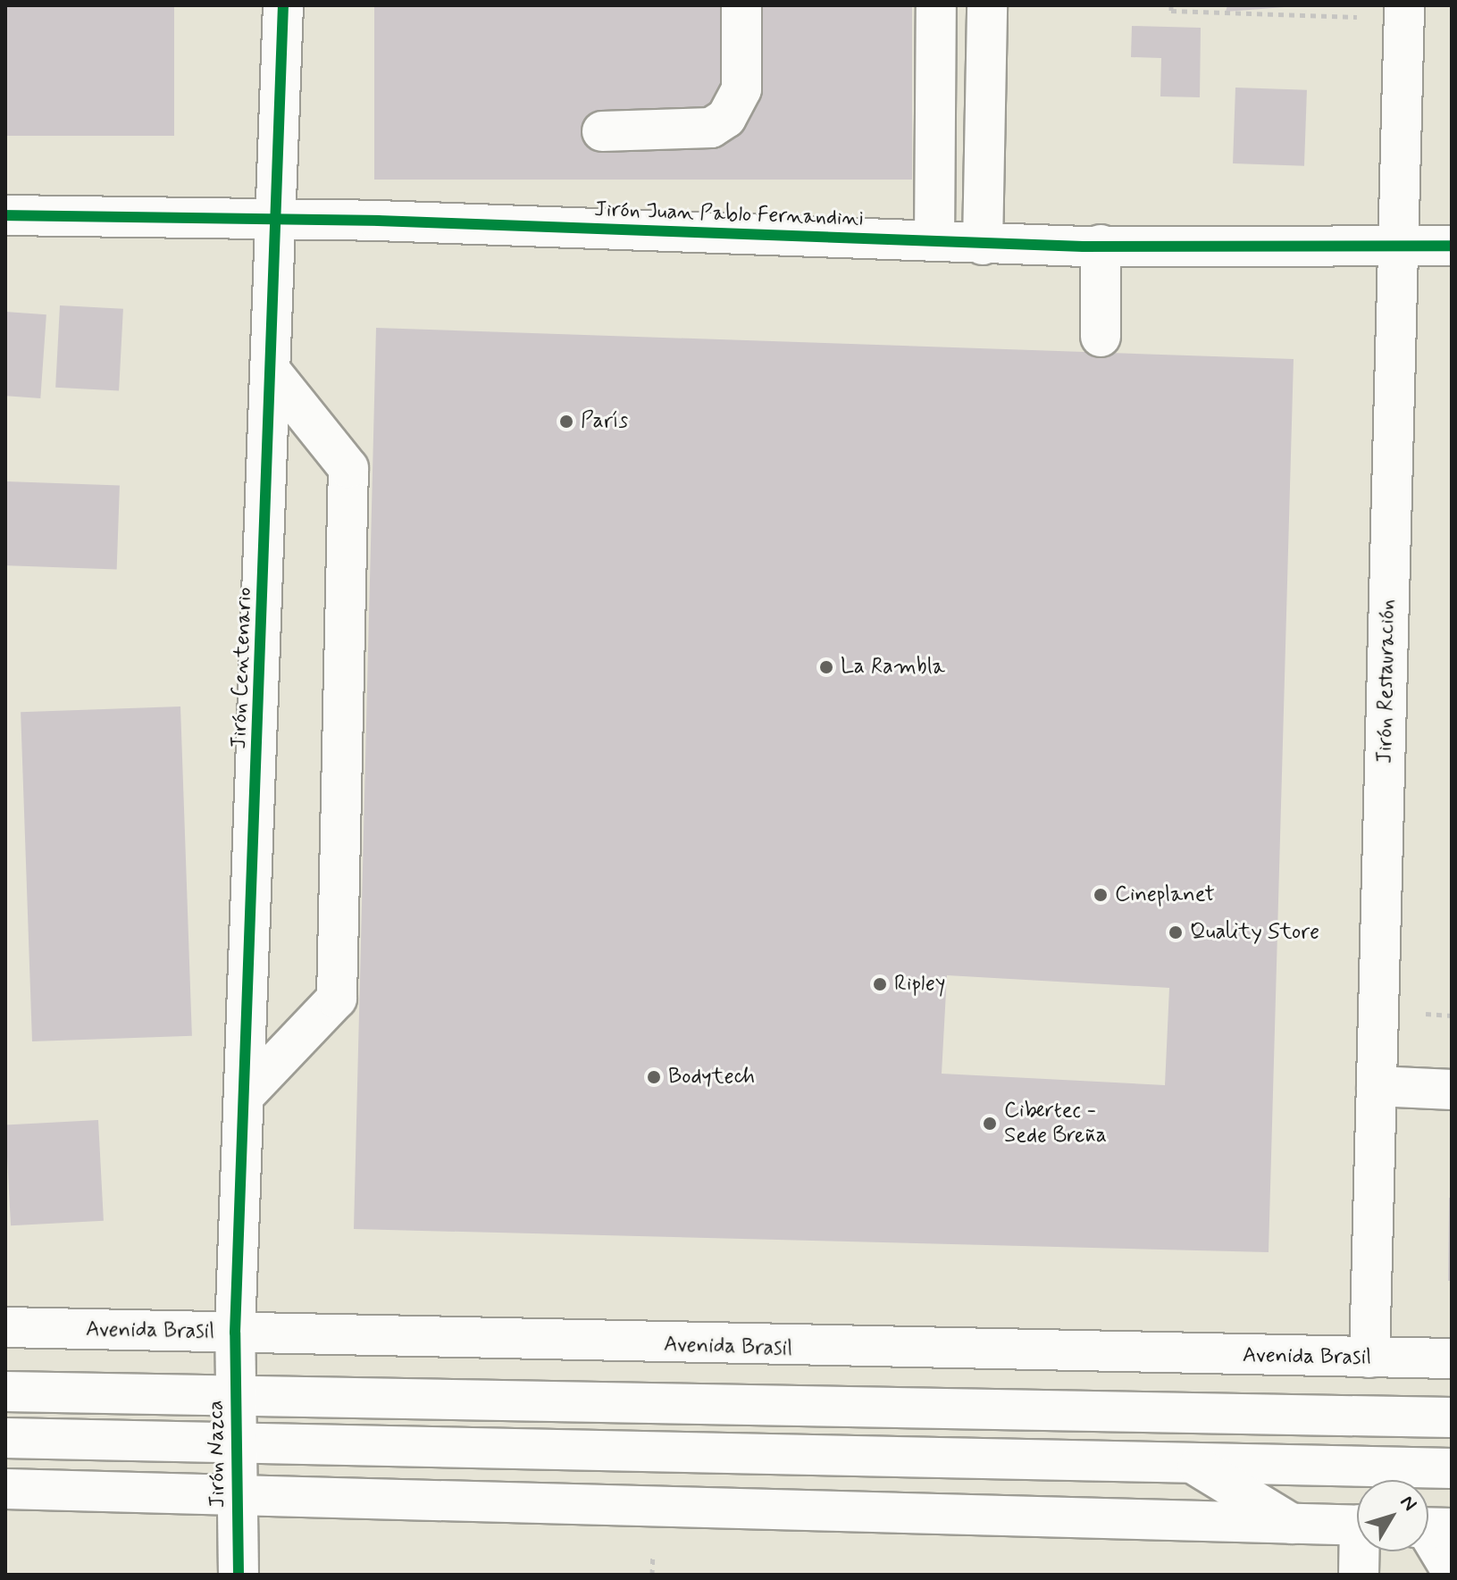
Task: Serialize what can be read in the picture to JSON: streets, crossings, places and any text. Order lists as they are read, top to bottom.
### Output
{
  "streets": {
    "street": [
      "Jirón Juan Pablo Fernandini",
      "Jirón Centenario",
      "Jirón Restauración",
      "Avenida Brasil",
      "Jirón Nazca"
    ]
  },
  "crossings": [
    ["Jirón Juan Pablo Fernandini", "Jirón Centenario"],
    ["Jirón Juan Pablo Fernandini", "Jirón Restauración"],
    ["Jirón Centenario", "Avenida Brasil"],
    ["Jirón Centenario", "Jirón Nazca"],
    ["Jirón Restauración", "Avenida Brasil"],
    ["Avenida Brasil", "Jirón Nazca"]
  ],
  "places": [
    "París",
    "La Rambla",
    "Cineplanet",
    "Quality Store",
    "Ripley",
    "Bodytech",
    "Cibertec - Sede Breña"
  ],
  "north": "top right"
}
